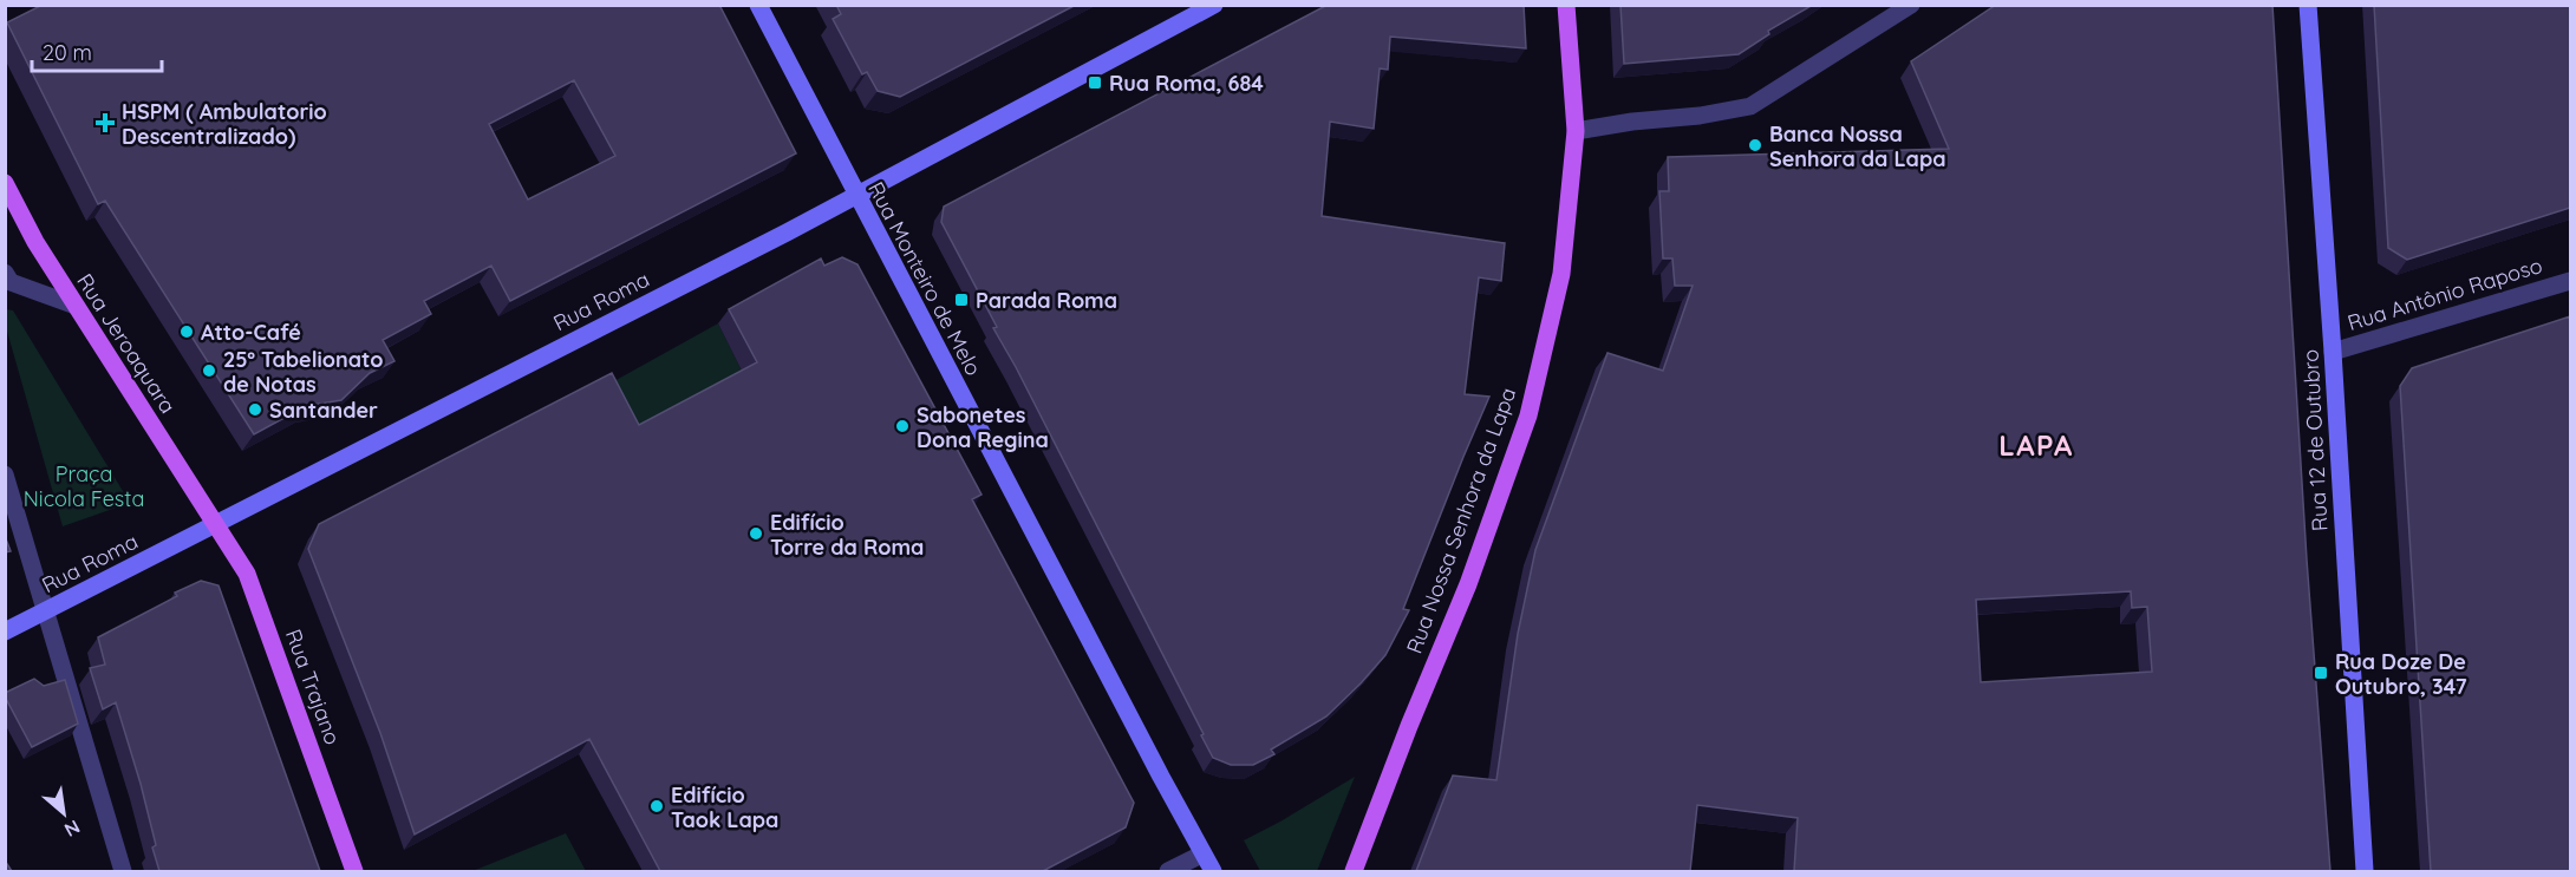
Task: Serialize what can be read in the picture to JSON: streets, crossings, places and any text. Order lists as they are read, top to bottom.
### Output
{
  "streets": {
    "main road": ["Rua Jeroaquara", "Rua Nossa Senhora da Lapa", "Rua Trajano"],
    "street": [
      "Rua Monteiro de Melo",
      "Rua Antônio Raposo",
      "Rua Roma",
      "Rua 12 de Outubro"
    ]
  },
  "crossings": [
    ["Rua Monteiro de Melo", "Rua Roma"],
    ["Rua Antônio Raposo", "Rua 12 de Outubro"],
    ["Rua Roma", "Rua Jeroaquara"],
    ["Rua Roma", "Rua Trajano"],
    ["Rua Jeroaquara", "Rua Trajano"]
  ],
  "districts": ["LAPA"],
  "parks": ["Praça Nicola Festa"],
  "places": {
    "transit": ["Rua Roma, 684", "Parada Roma", "Rua Doze De Outubro, 347"],
    "health": ["HSPM ( Ambulatorio Descentralizado)"],
    "other": [
      "Banca Nossa Senhora da Lapa",
      "Atto-Café",
      "25º Tabelionato de Notas",
      "Santander",
      "Sabonetes Dona Regina",
      "Edifício Torre da Roma",
      "Edifício Taok Lapa"
    ]
  },
  "scale_bar": "20 m",
  "north": "bottom right"
}
